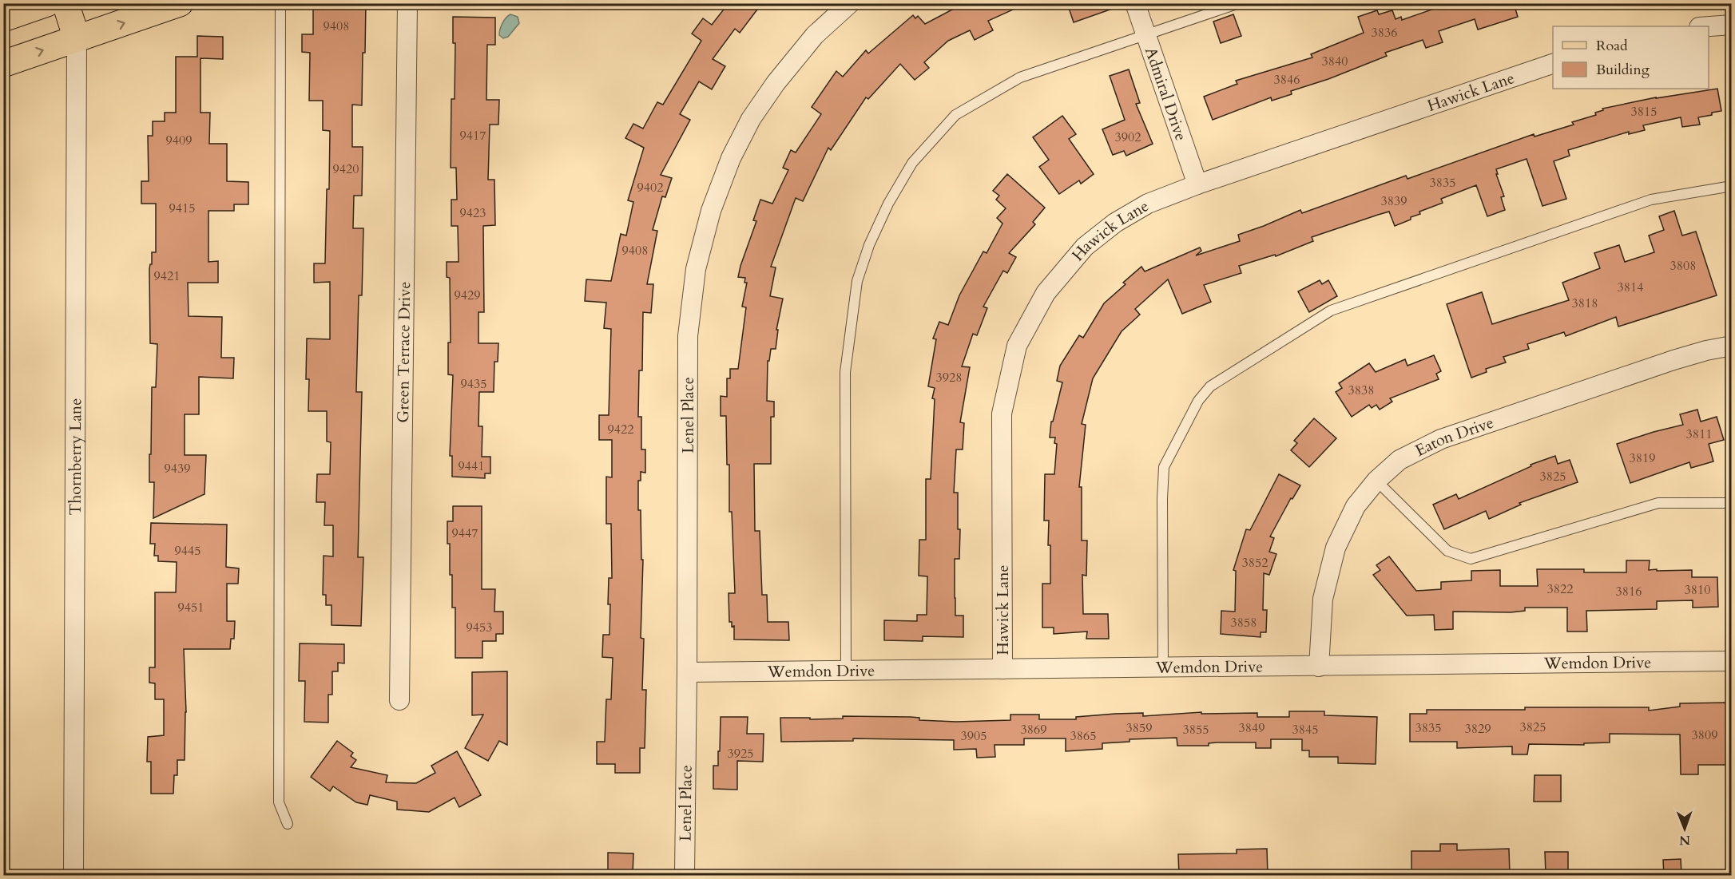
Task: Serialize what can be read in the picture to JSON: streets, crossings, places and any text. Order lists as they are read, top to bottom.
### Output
{
  "streets": {
    "street": [
      "Hawick Lane",
      "Admiral Drive",
      "Green Terrace Drive",
      "Lenel Place",
      "Eaton Drive",
      "Thornberry Lane",
      "Wemdon Drive"
    ]
  },
  "crossings": [
    ["Hawick Lane", "Admiral Drive"],
    ["Hawick Lane", "Wemdon Drive"],
    ["Lenel Place", "Wemdon Drive"],
    ["Eaton Drive", "Wemdon Drive"]
  ],
  "house_numbers": [
    "9408",
    "3836",
    "3840",
    "3846",
    "3815",
    "9417",
    "3902",
    "9409",
    "9420",
    "3835",
    "9402",
    "3839",
    "9415",
    "9423",
    "9408",
    "3808",
    "9421",
    "3814",
    "9429",
    "3818",
    "3928",
    "9435",
    "3838",
    "9422",
    "3811",
    "3819",
    "9441",
    "9439",
    "3825",
    "9447",
    "9445",
    "3852",
    "3822",
    "3810",
    "3816",
    "9451",
    "3858",
    "9453",
    "3825",
    "3859",
    "3849",
    "3835",
    "3829",
    "3869",
    "3855",
    "3845",
    "3809",
    "3905",
    "3865",
    "3925"
  ],
  "legend": ["Road", "Building"],
  "north": "bottom"
}
